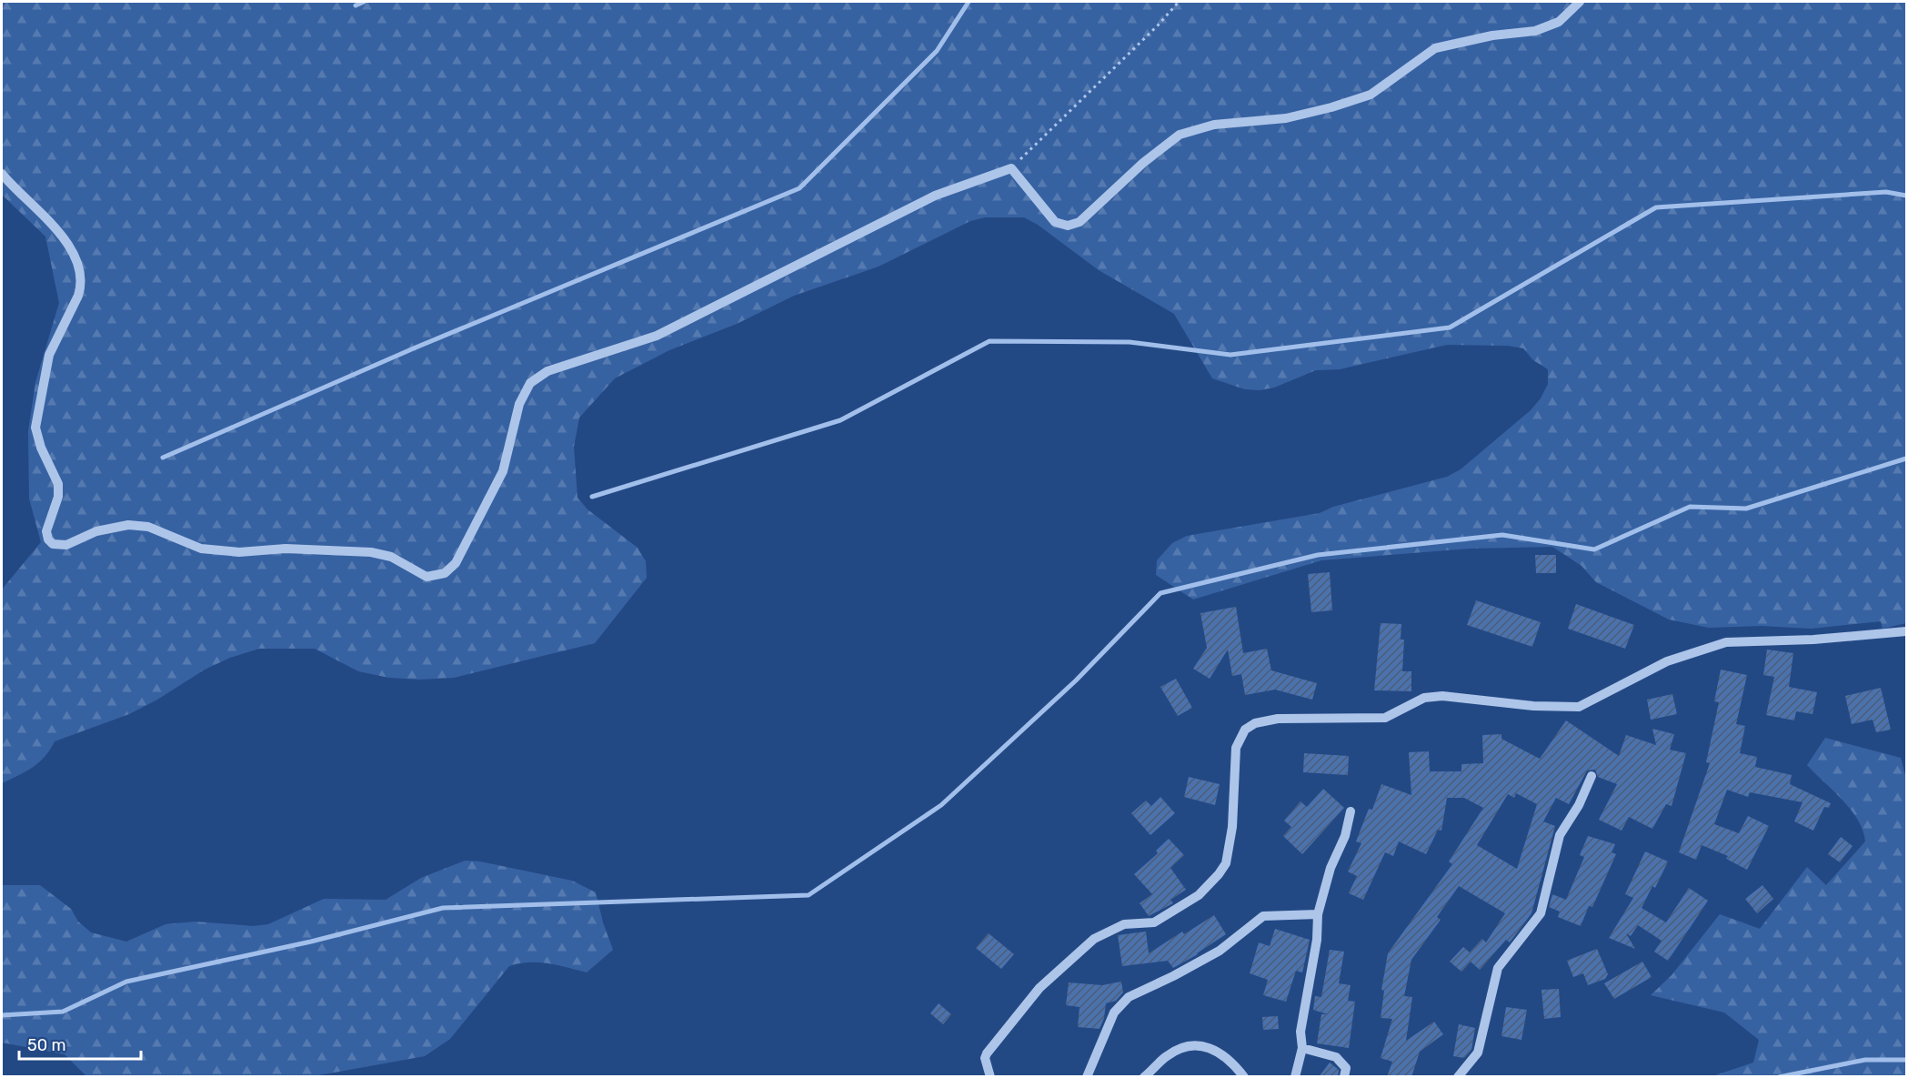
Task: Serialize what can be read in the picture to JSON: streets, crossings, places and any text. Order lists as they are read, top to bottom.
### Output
{
  "scale_bar": "50 m"
}
